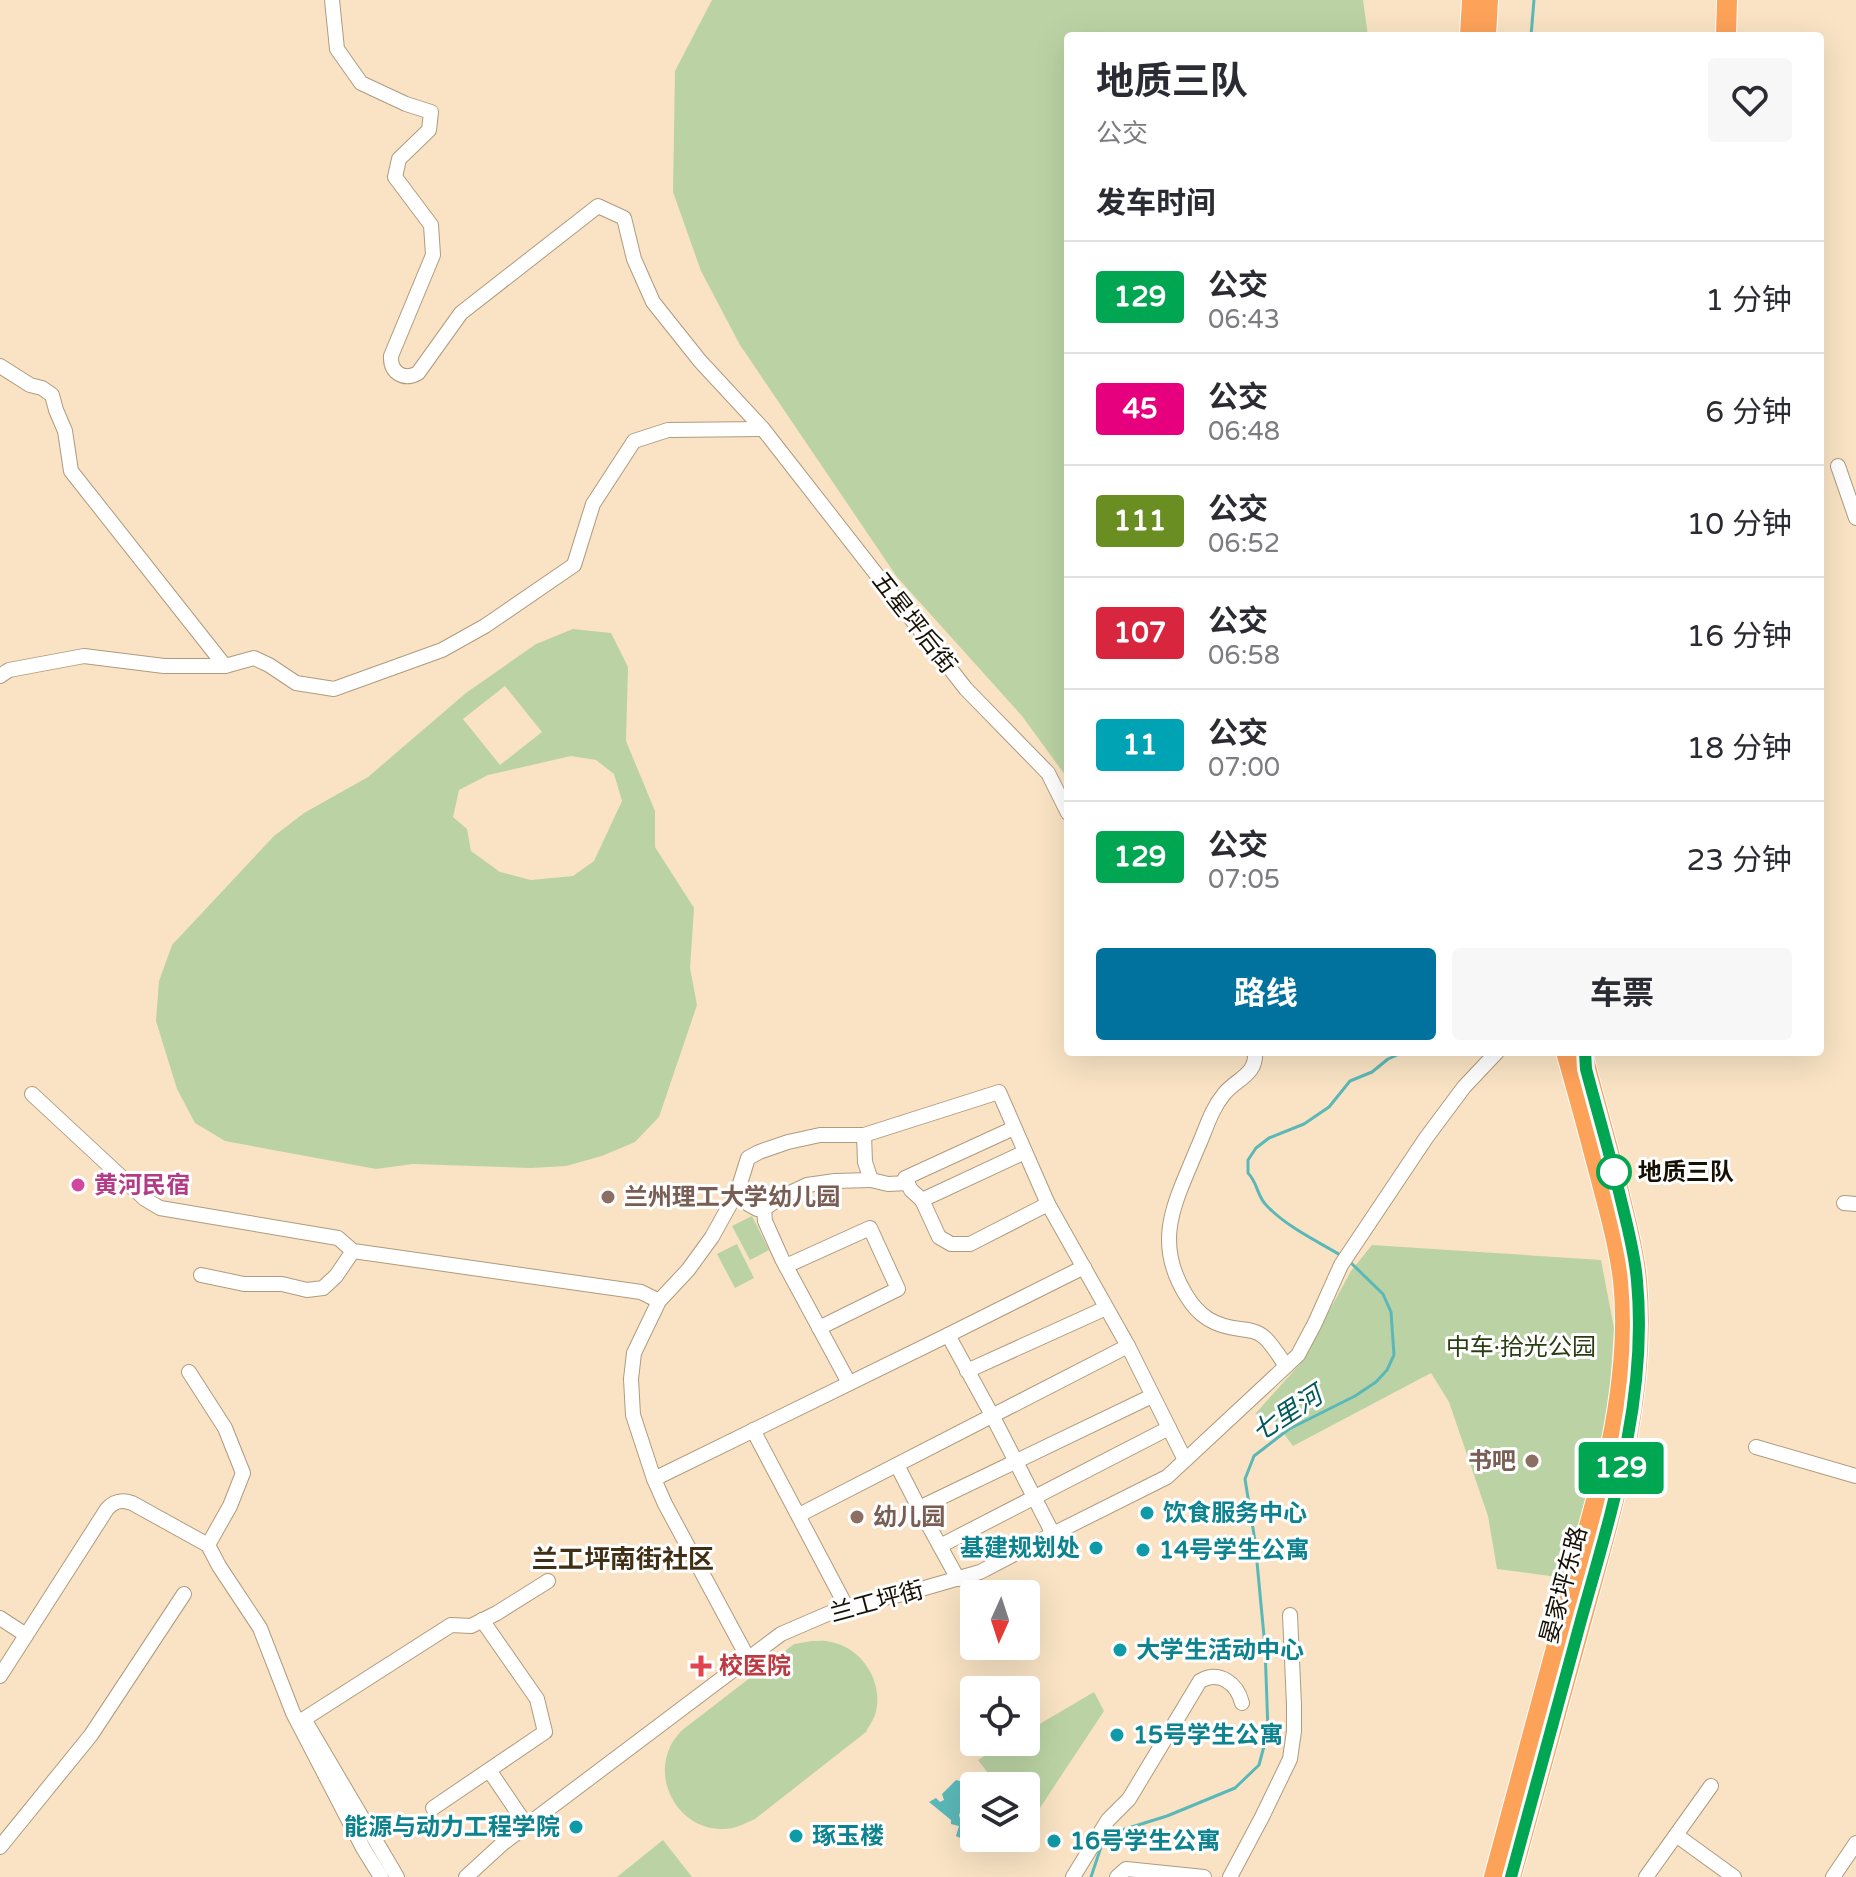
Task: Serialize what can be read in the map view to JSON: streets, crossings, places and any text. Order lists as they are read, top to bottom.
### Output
{
  "streets": {
    "highway": ["晏家坪东路"],
    "street": ["五星坪后街", "兰工坪街"]
  },
  "districts": ["兰工坪南街社区"],
  "water": ["七里河"],
  "parks": ["中车·拾光公园"],
  "places": {
    "other": [
      "地质三队",
      "黄河民宿",
      "兰州理工大学幼儿园",
      "书吧",
      "饮食服务中心",
      "幼儿园",
      "基建规划处",
      "14号学生公寓",
      "大学生活动中心",
      "15号学生公寓",
      "能源与动力工程学院",
      "琢玉楼",
      "16号学生公寓"
    ],
    "health": ["校医院"]
  },
  "lines": ["bus line 129"],
  "north": "bottom",
  "page": {
    "on_map": "129",
    "heading": [
      ["地质三队", "公交"],
      "发车时间"
    ],
    "list": [
      {
        "mark": "129",
        "name": "公交",
        "note": "06:43",
        "value": "1 分钟"
      },
      {
        "mark": "45",
        "name": "公交",
        "note": "06:48",
        "value": "6 分钟"
      },
      {
        "mark": "111",
        "name": "公交",
        "note": "06:52",
        "value": "10 分钟"
      },
      {
        "mark": "107",
        "name": "公交",
        "note": "06:58",
        "value": "16 分钟"
      },
      {
        "mark": "11",
        "name": "公交",
        "note": "07:00",
        "value": "18 分钟"
      },
      {
        "mark": "129",
        "name": "公交",
        "note": "07:05",
        "value": "23 分钟"
      }
    ],
    "buttons": ["路线", "车票"]
  }
}
